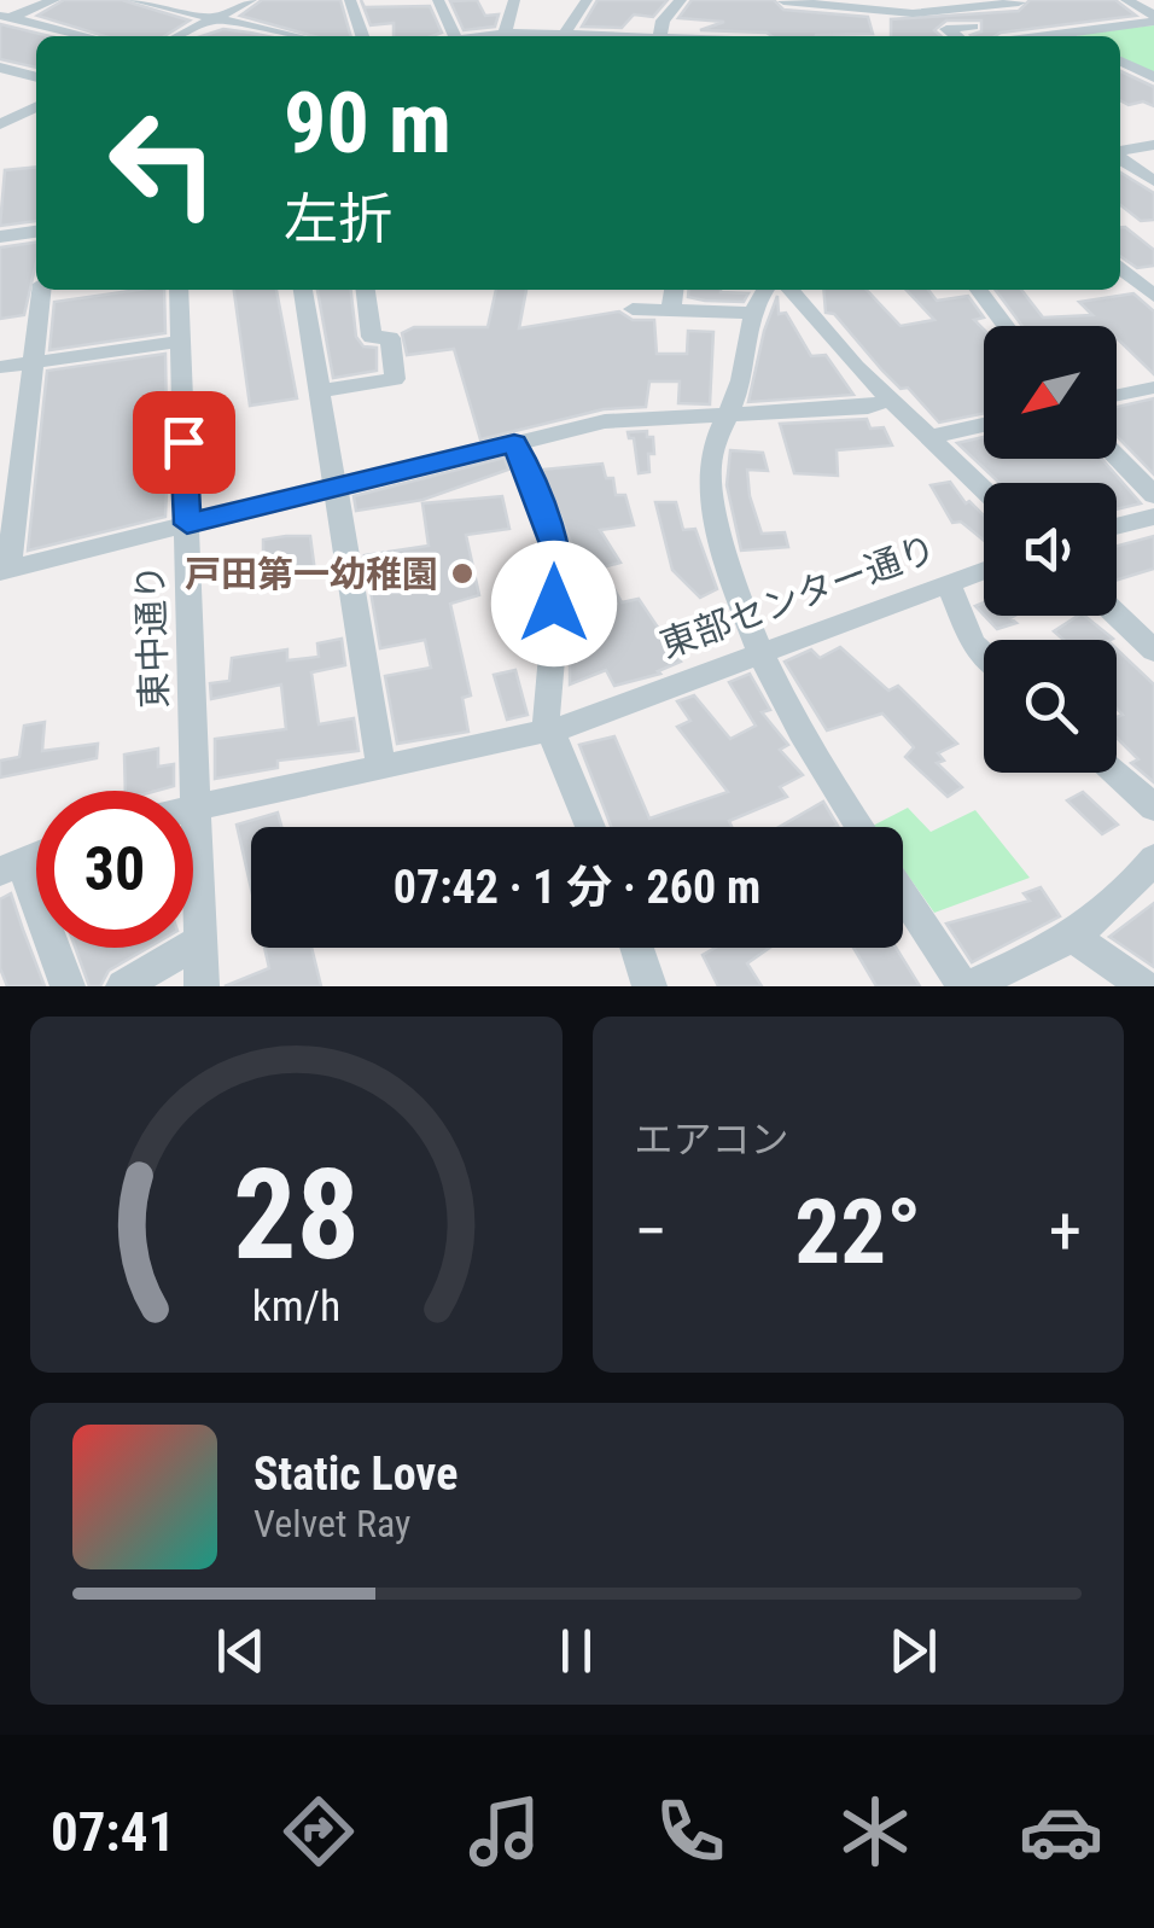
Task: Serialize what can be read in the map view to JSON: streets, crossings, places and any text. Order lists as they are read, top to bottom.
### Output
{
  "streets": {
    "street": ["東部センター通り", "東中通り"]
  },
  "crossings": [
    ["東部センター通り", "東中通り"]
  ],
  "places": ["戸田第一幼稚園"],
  "north": "bottom left",
  "page": {
    "turn": ["90 m", "左折"],
    "limit": "30",
    "trip": "07:42 · 1 分 · 260 m",
    "tile": "エアコン",
    "heat": ["−", "22°", "+"],
    "song": ["Static Love", "Velvet Ray"],
    "tabs": "07:41",
    "gauge": ["28", "km/h"]
  }
}
